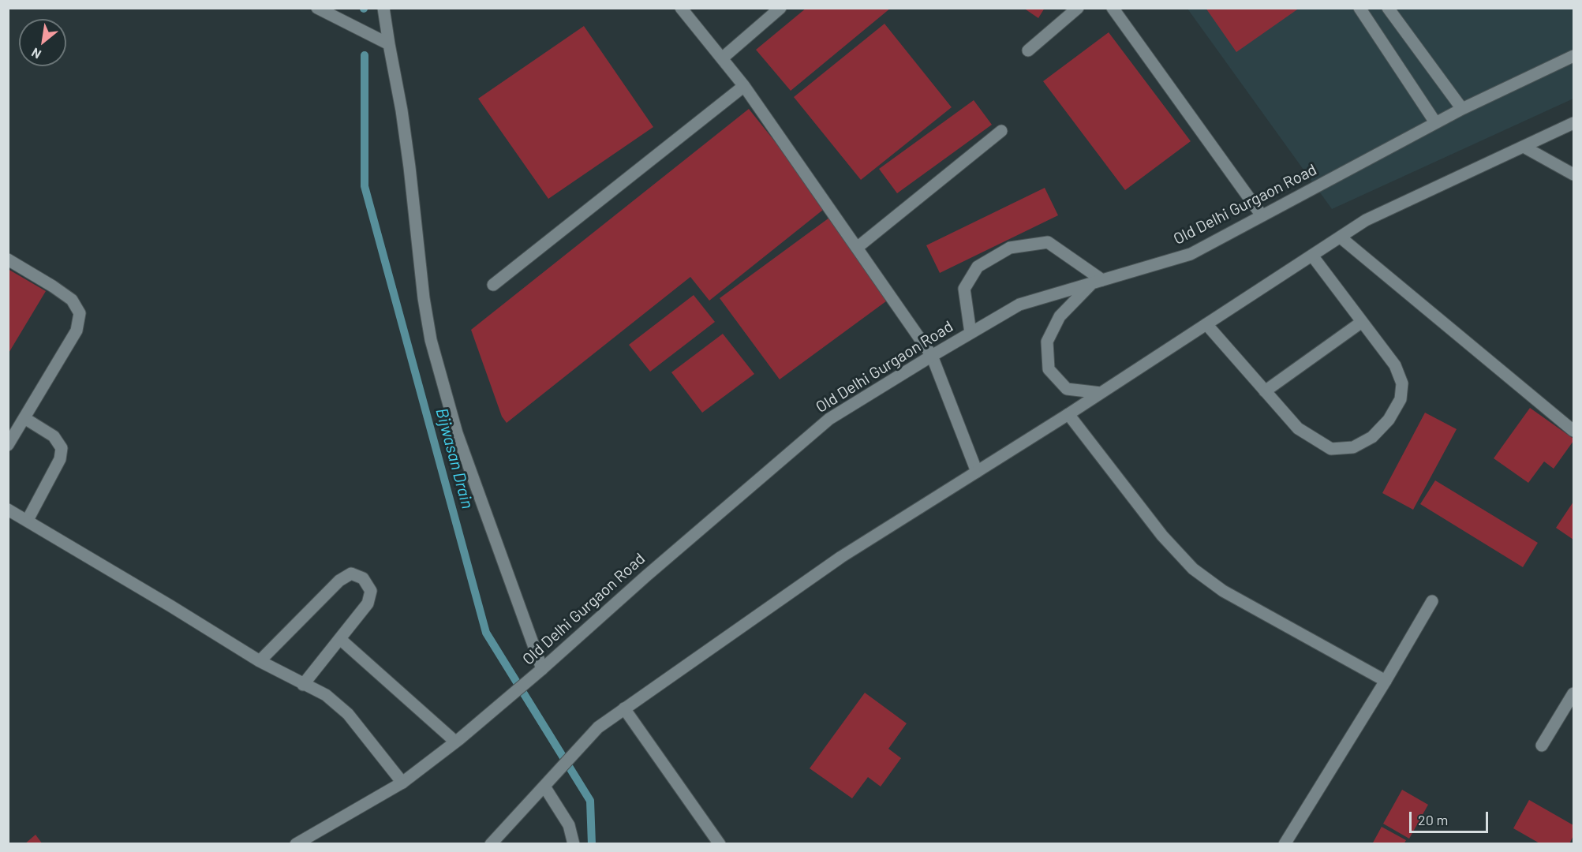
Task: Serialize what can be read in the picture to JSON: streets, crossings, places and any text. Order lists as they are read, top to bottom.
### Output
{
  "streets": {
    "main road": ["Old Delhi Gurgaon Road"]
  },
  "water": ["Bijwasan Drain"],
  "scale_bar": "20 m",
  "north": "bottom left"
}
